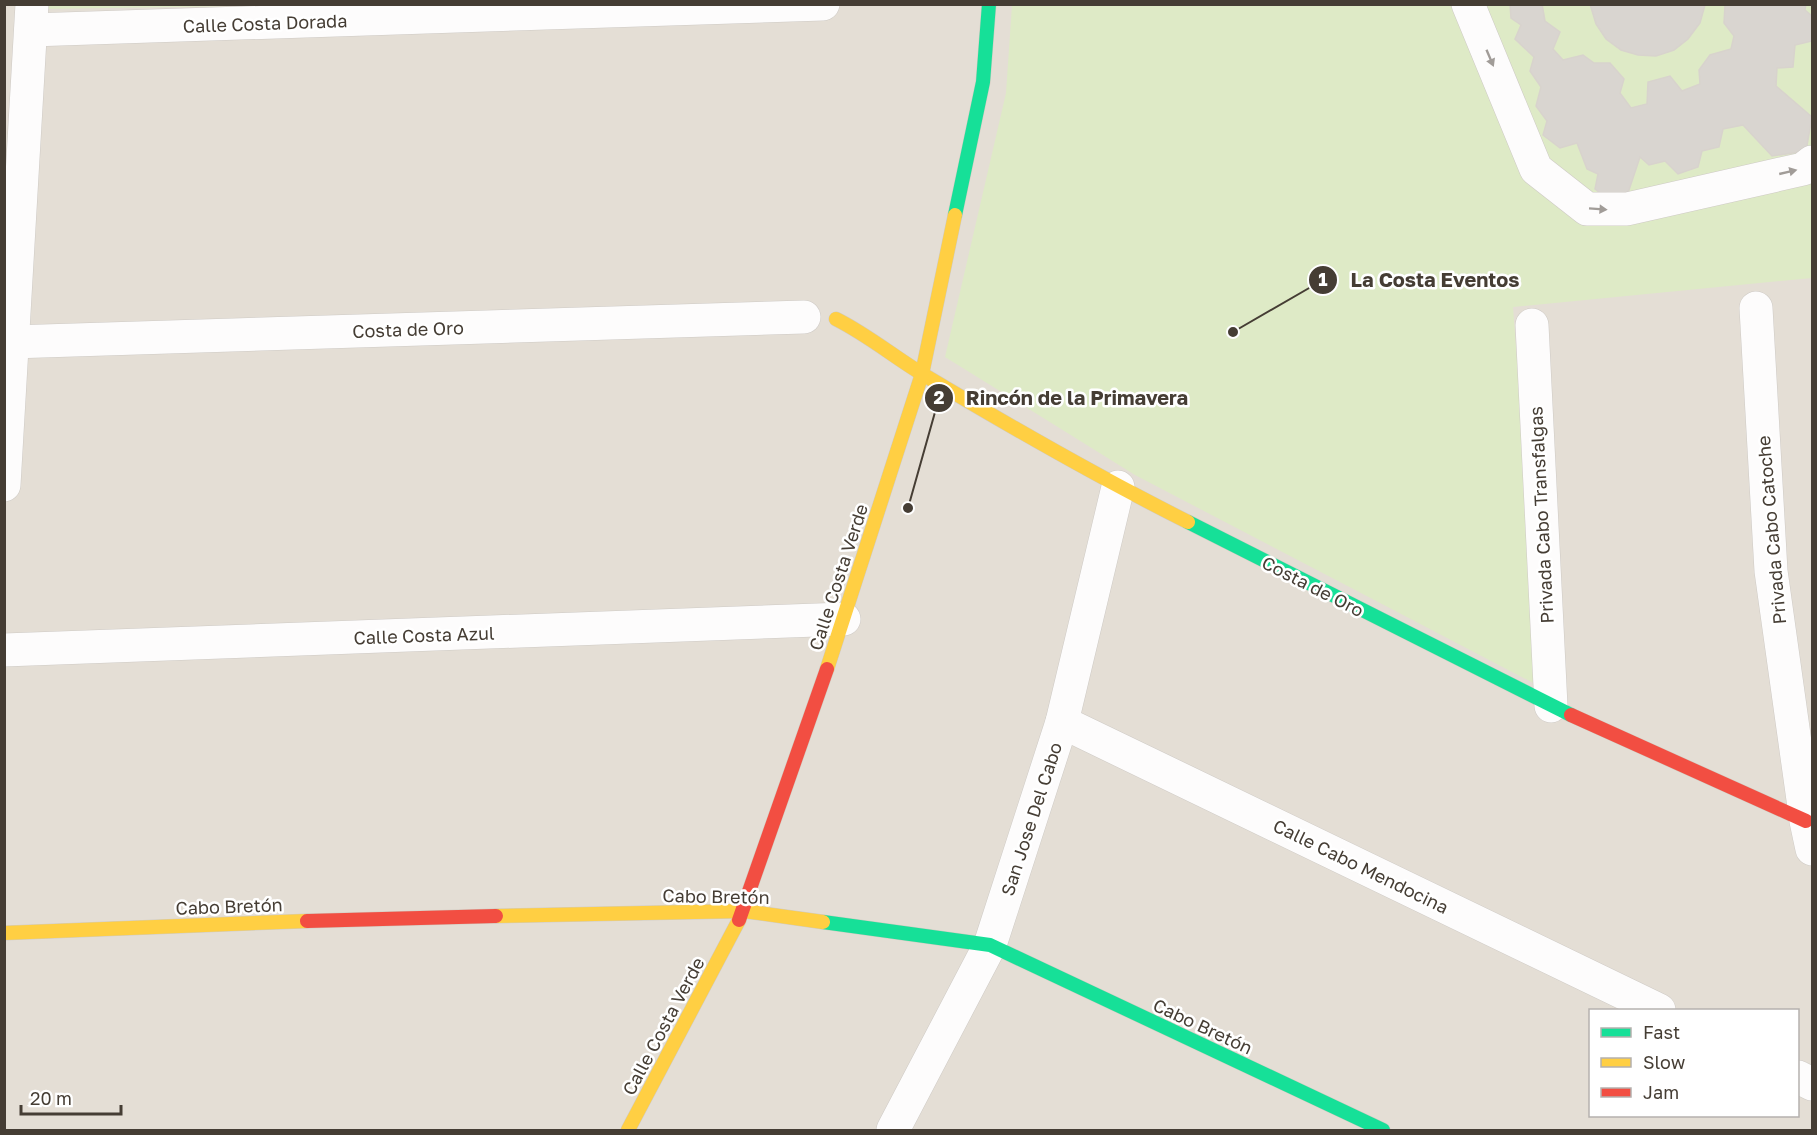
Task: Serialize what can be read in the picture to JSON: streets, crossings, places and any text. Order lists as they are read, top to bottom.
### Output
{
  "streets": {
    "street": [
      "Calle Costa Dorada",
      "Costa de Oro",
      "Privada Cabo Transfalgas",
      "Privada Cabo Catoche",
      "Calle Costa Verde",
      "Calle Costa Azul",
      "San Jose Del Cabo",
      "Calle Cabo Mendocina",
      "Cabo Bretón"
    ]
  },
  "crossings": [
    ["Costa de Oro", "Privada Cabo Transfalgas"],
    ["Costa de Oro", "Privada Cabo Catoche"],
    ["Costa de Oro", "Calle Costa Verde"],
    ["Costa de Oro", "San Jose Del Cabo"],
    ["Calle Costa Verde", "Calle Costa Azul"],
    ["Calle Costa Verde", "Cabo Bretón"],
    ["San Jose Del Cabo", "Calle Cabo Mendocina"],
    ["San Jose Del Cabo", "Cabo Bretón"]
  ],
  "places": ["La Costa Eventos", "Rincón de la Primavera"],
  "legend": ["Fast", "Slow", "Jam"],
  "scale_bar": "20 m"
}
